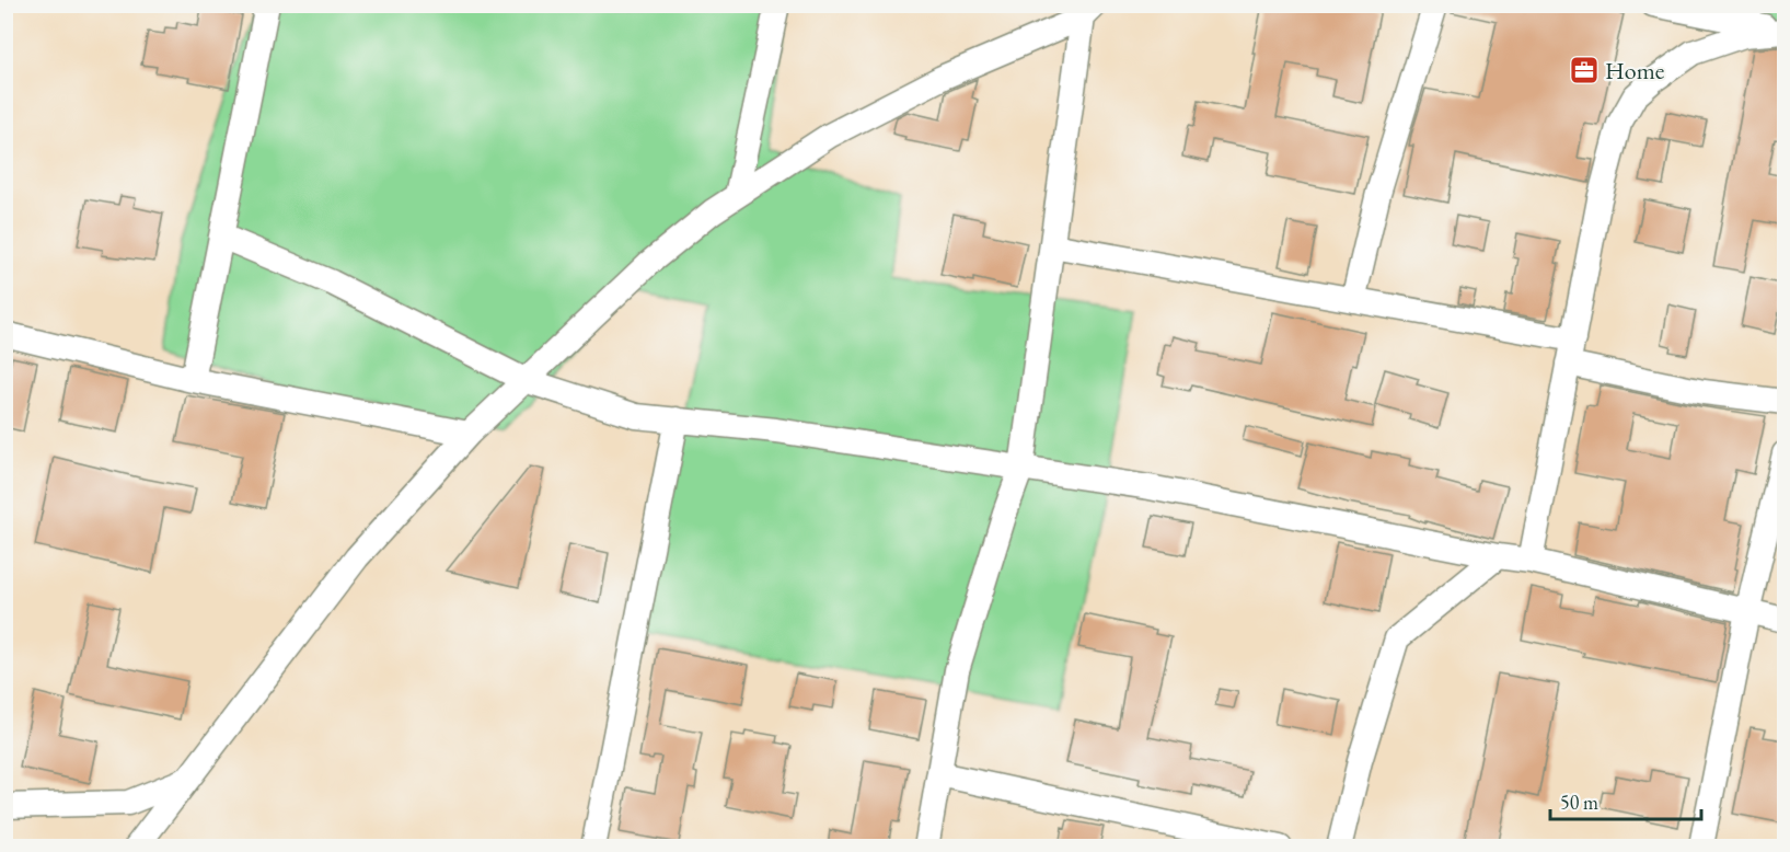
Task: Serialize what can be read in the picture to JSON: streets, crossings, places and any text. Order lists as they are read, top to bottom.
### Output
{
  "places": {
    "office": ["Home"]
  },
  "scale_bar": "50 m"
}
